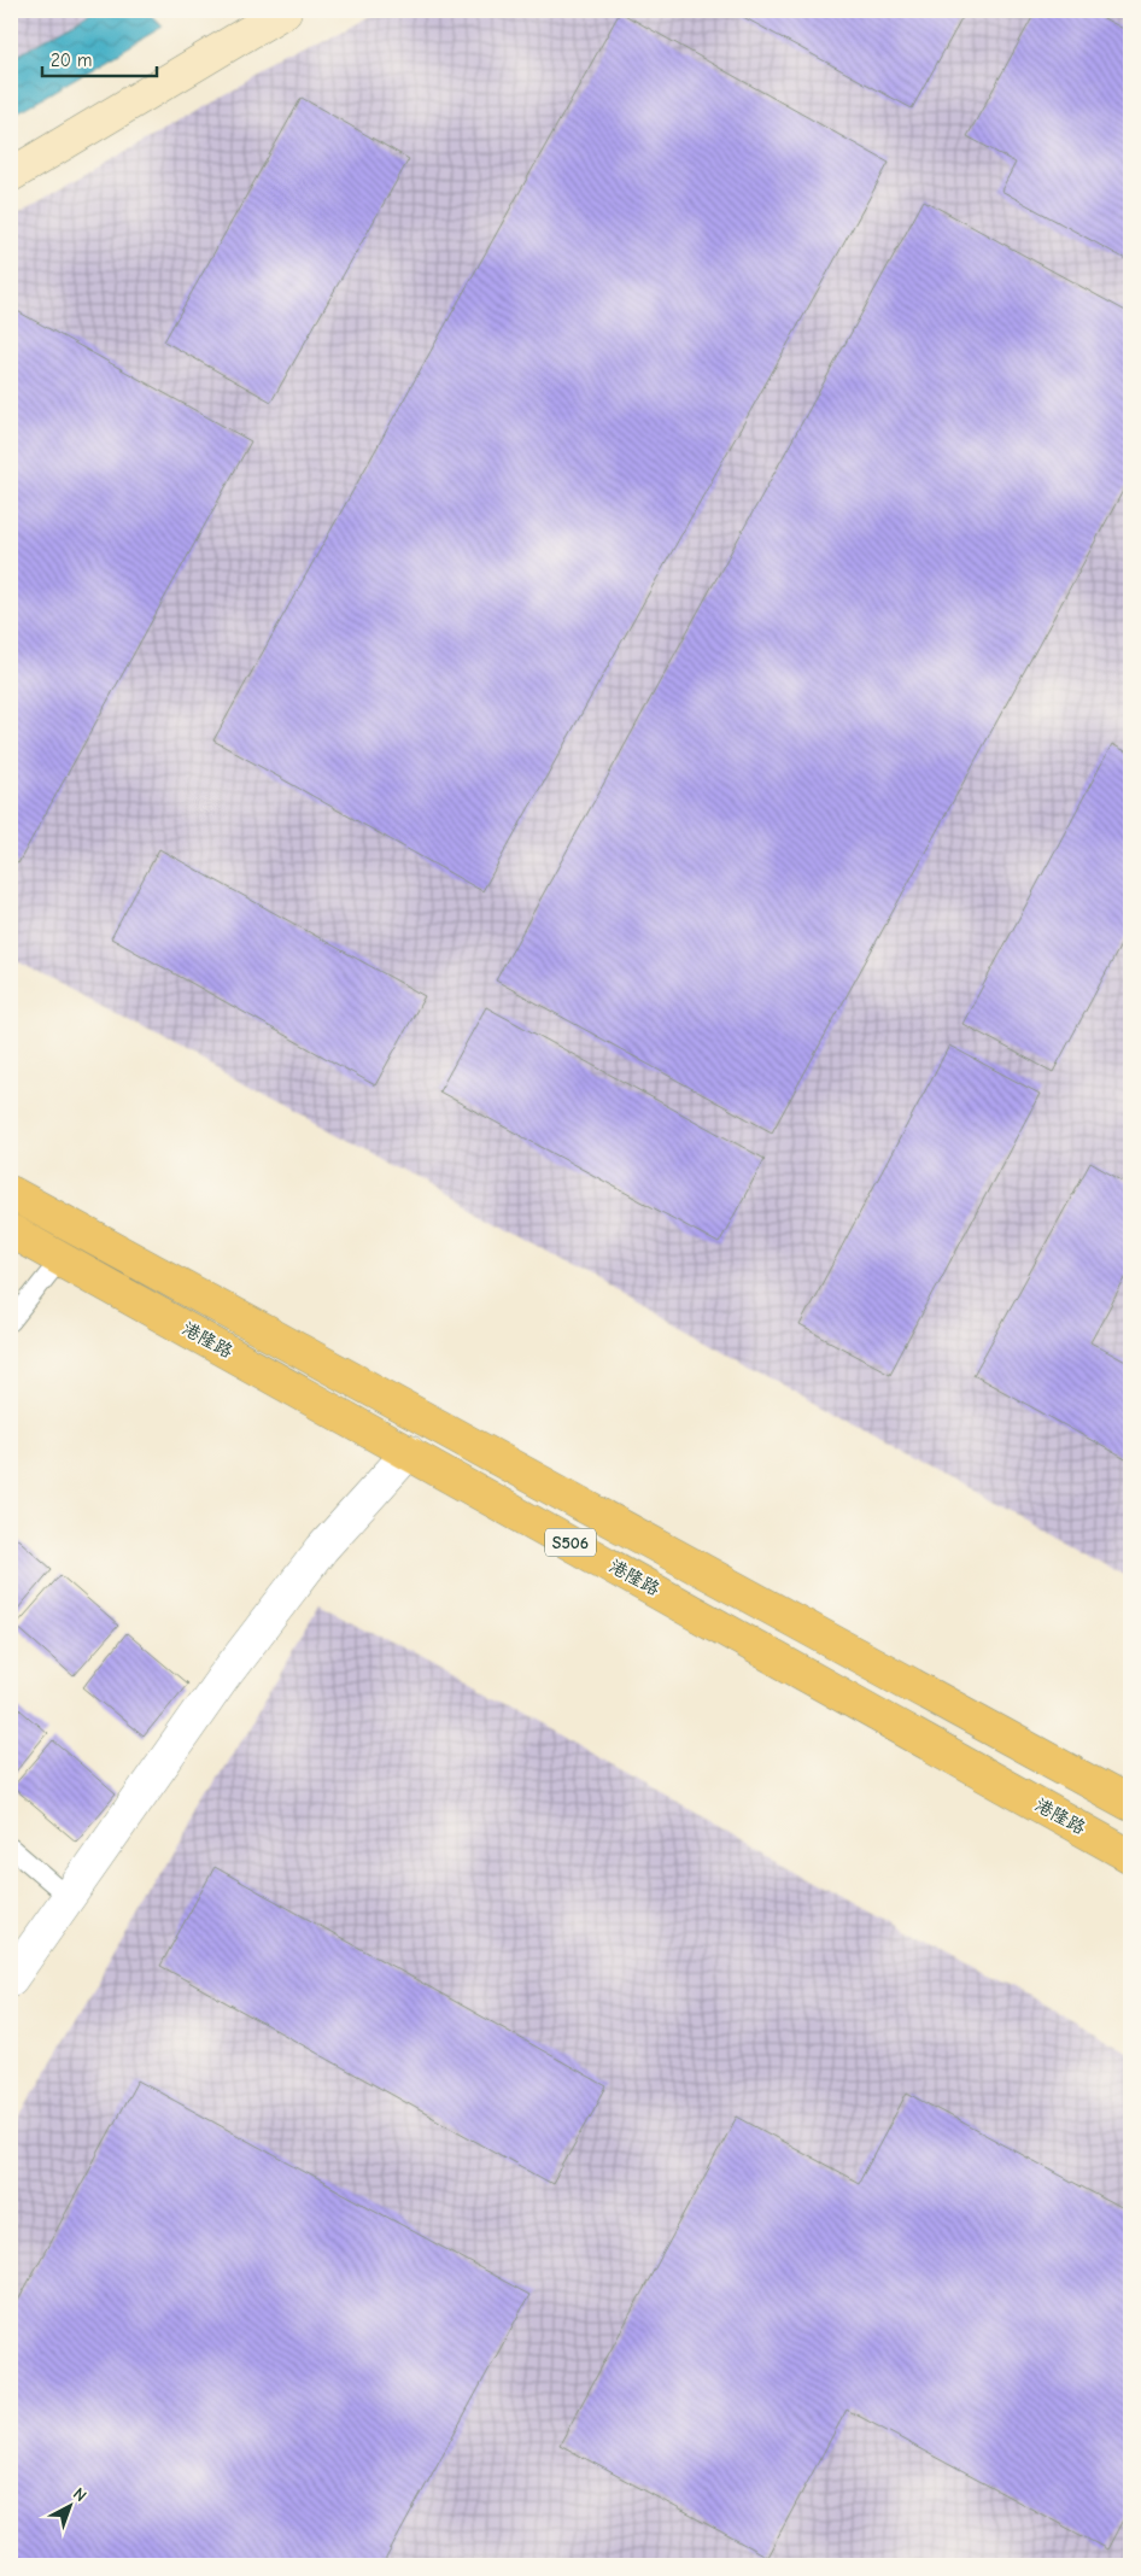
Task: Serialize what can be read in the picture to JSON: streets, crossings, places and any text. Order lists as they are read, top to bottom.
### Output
{
  "streets": {
    "main road": ["港隆路", "S506"]
  },
  "scale_bar": "20 m",
  "north": "top right"
}
